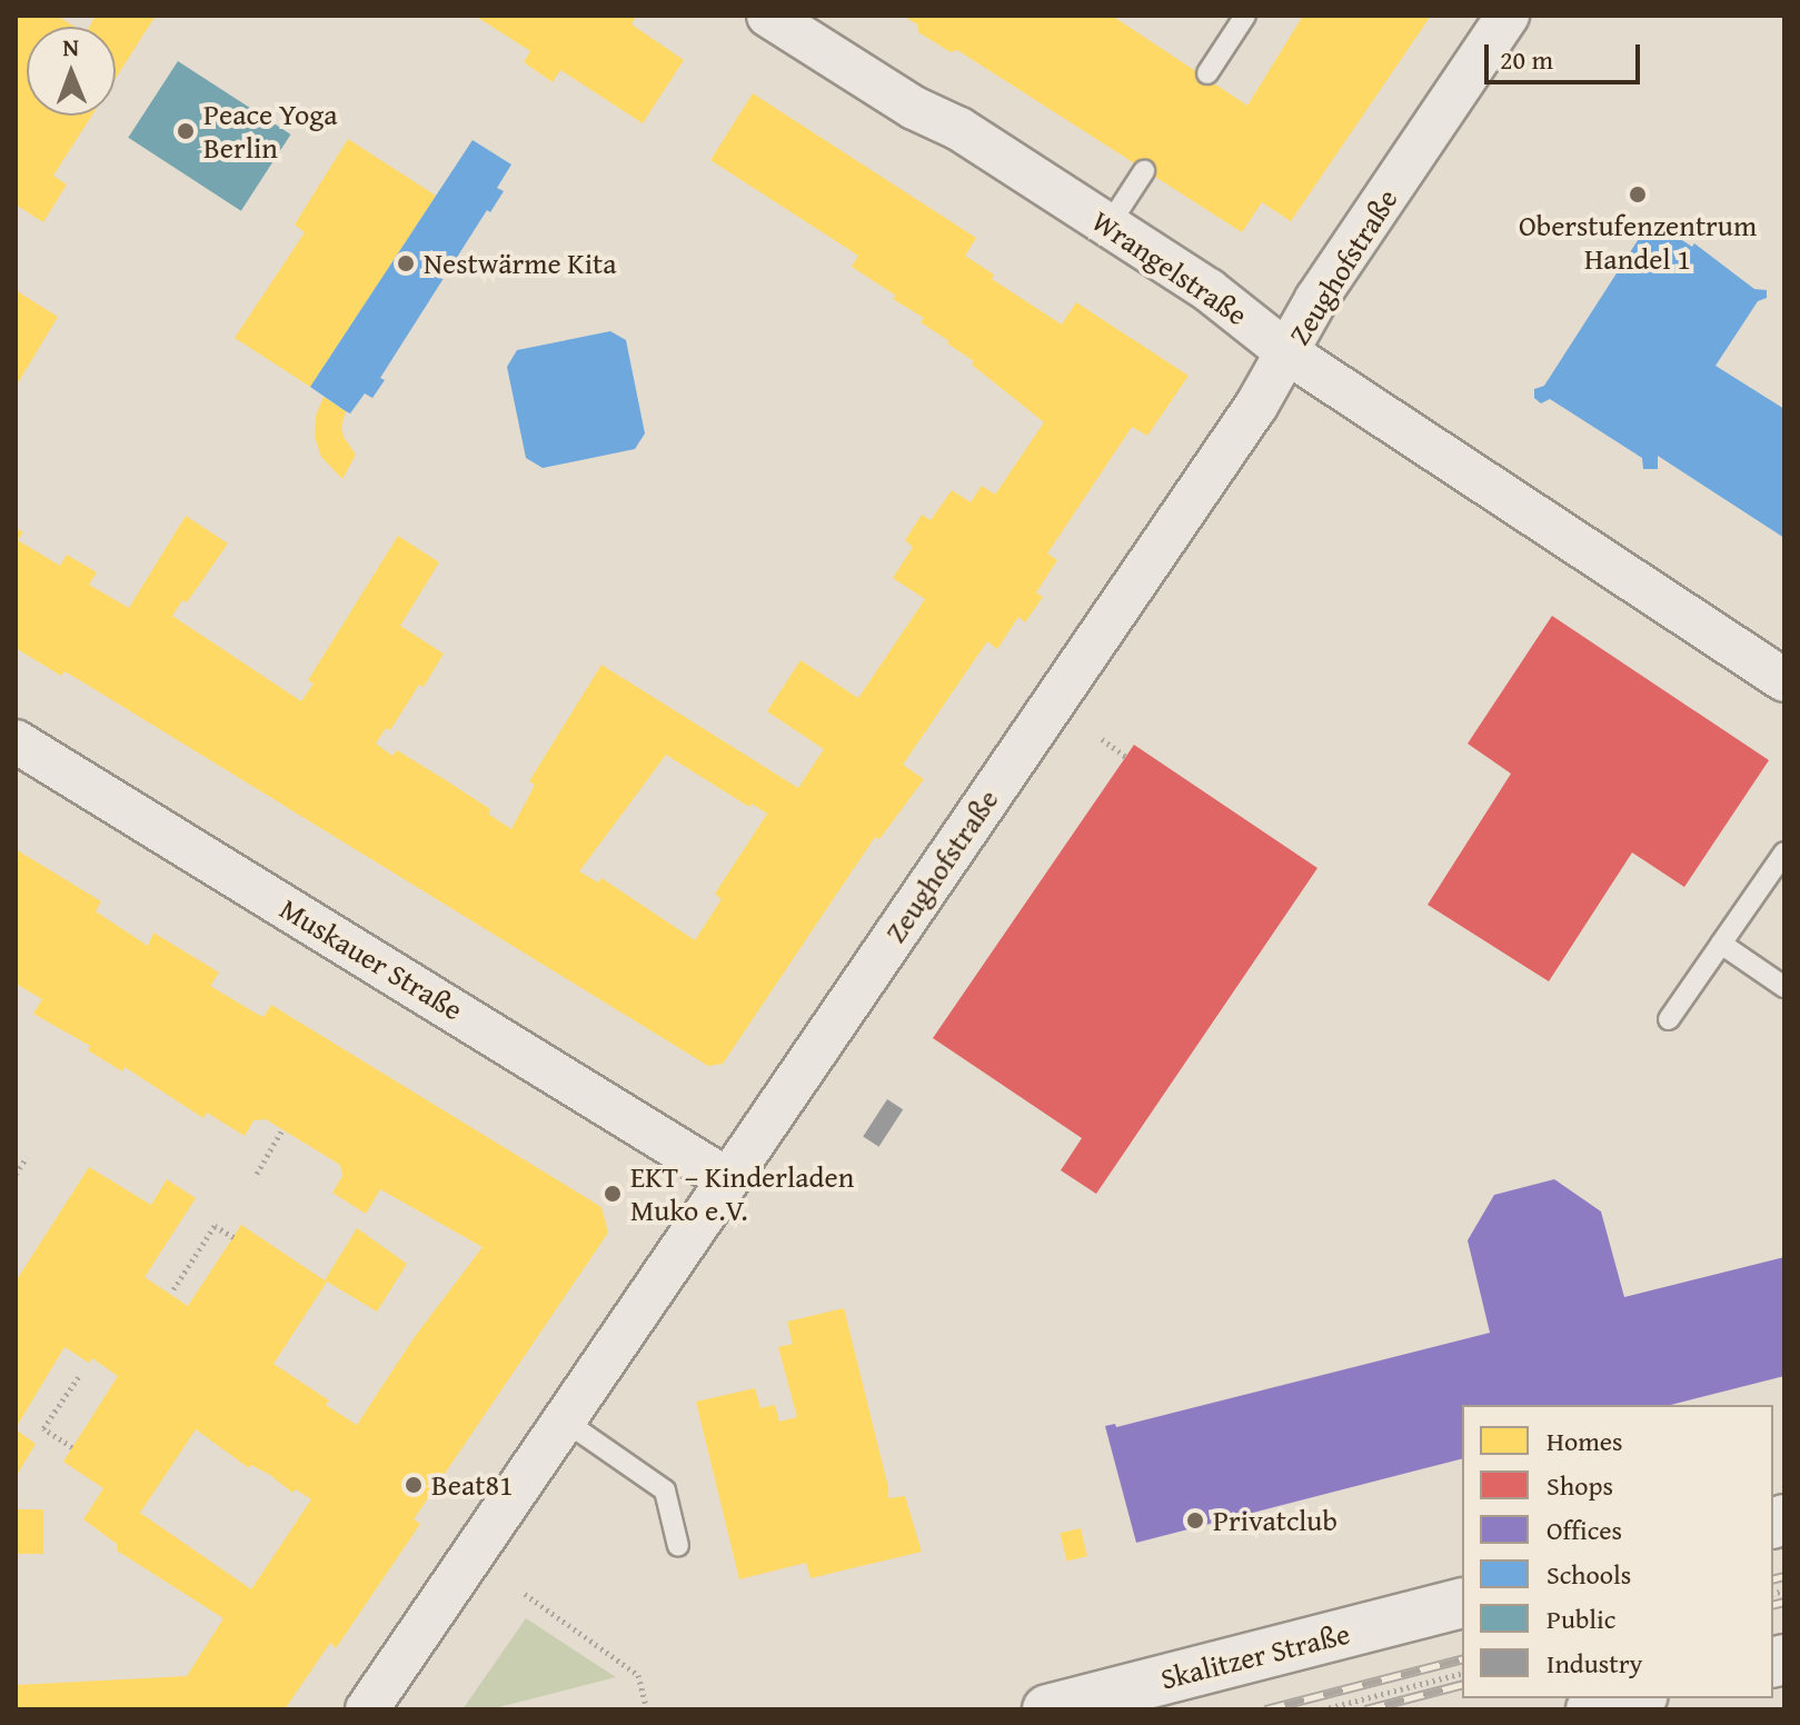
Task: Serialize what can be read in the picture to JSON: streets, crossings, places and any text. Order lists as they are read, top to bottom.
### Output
{
  "streets": {
    "main road": ["Skalitzer Straße"],
    "street": ["Zeughofstraße", "Wrangelstraße", "Muskauer Straße"]
  },
  "crossings": [
    ["Zeughofstraße", "Wrangelstraße"],
    ["Zeughofstraße", "Muskauer Straße"]
  ],
  "places": [
    "Peace Yoga Berlin",
    "Oberstufenzentrum Handel 1",
    "Nestwärme Kita",
    "EKT – Kinderladen Muko e.V.",
    "Beat81",
    "Privatclub"
  ],
  "legend": [
    "Homes",
    "Shops",
    "Offices",
    "Schools",
    "Public",
    "Industry"
  ],
  "scale_bar": "20 m",
  "north": "top"
}
